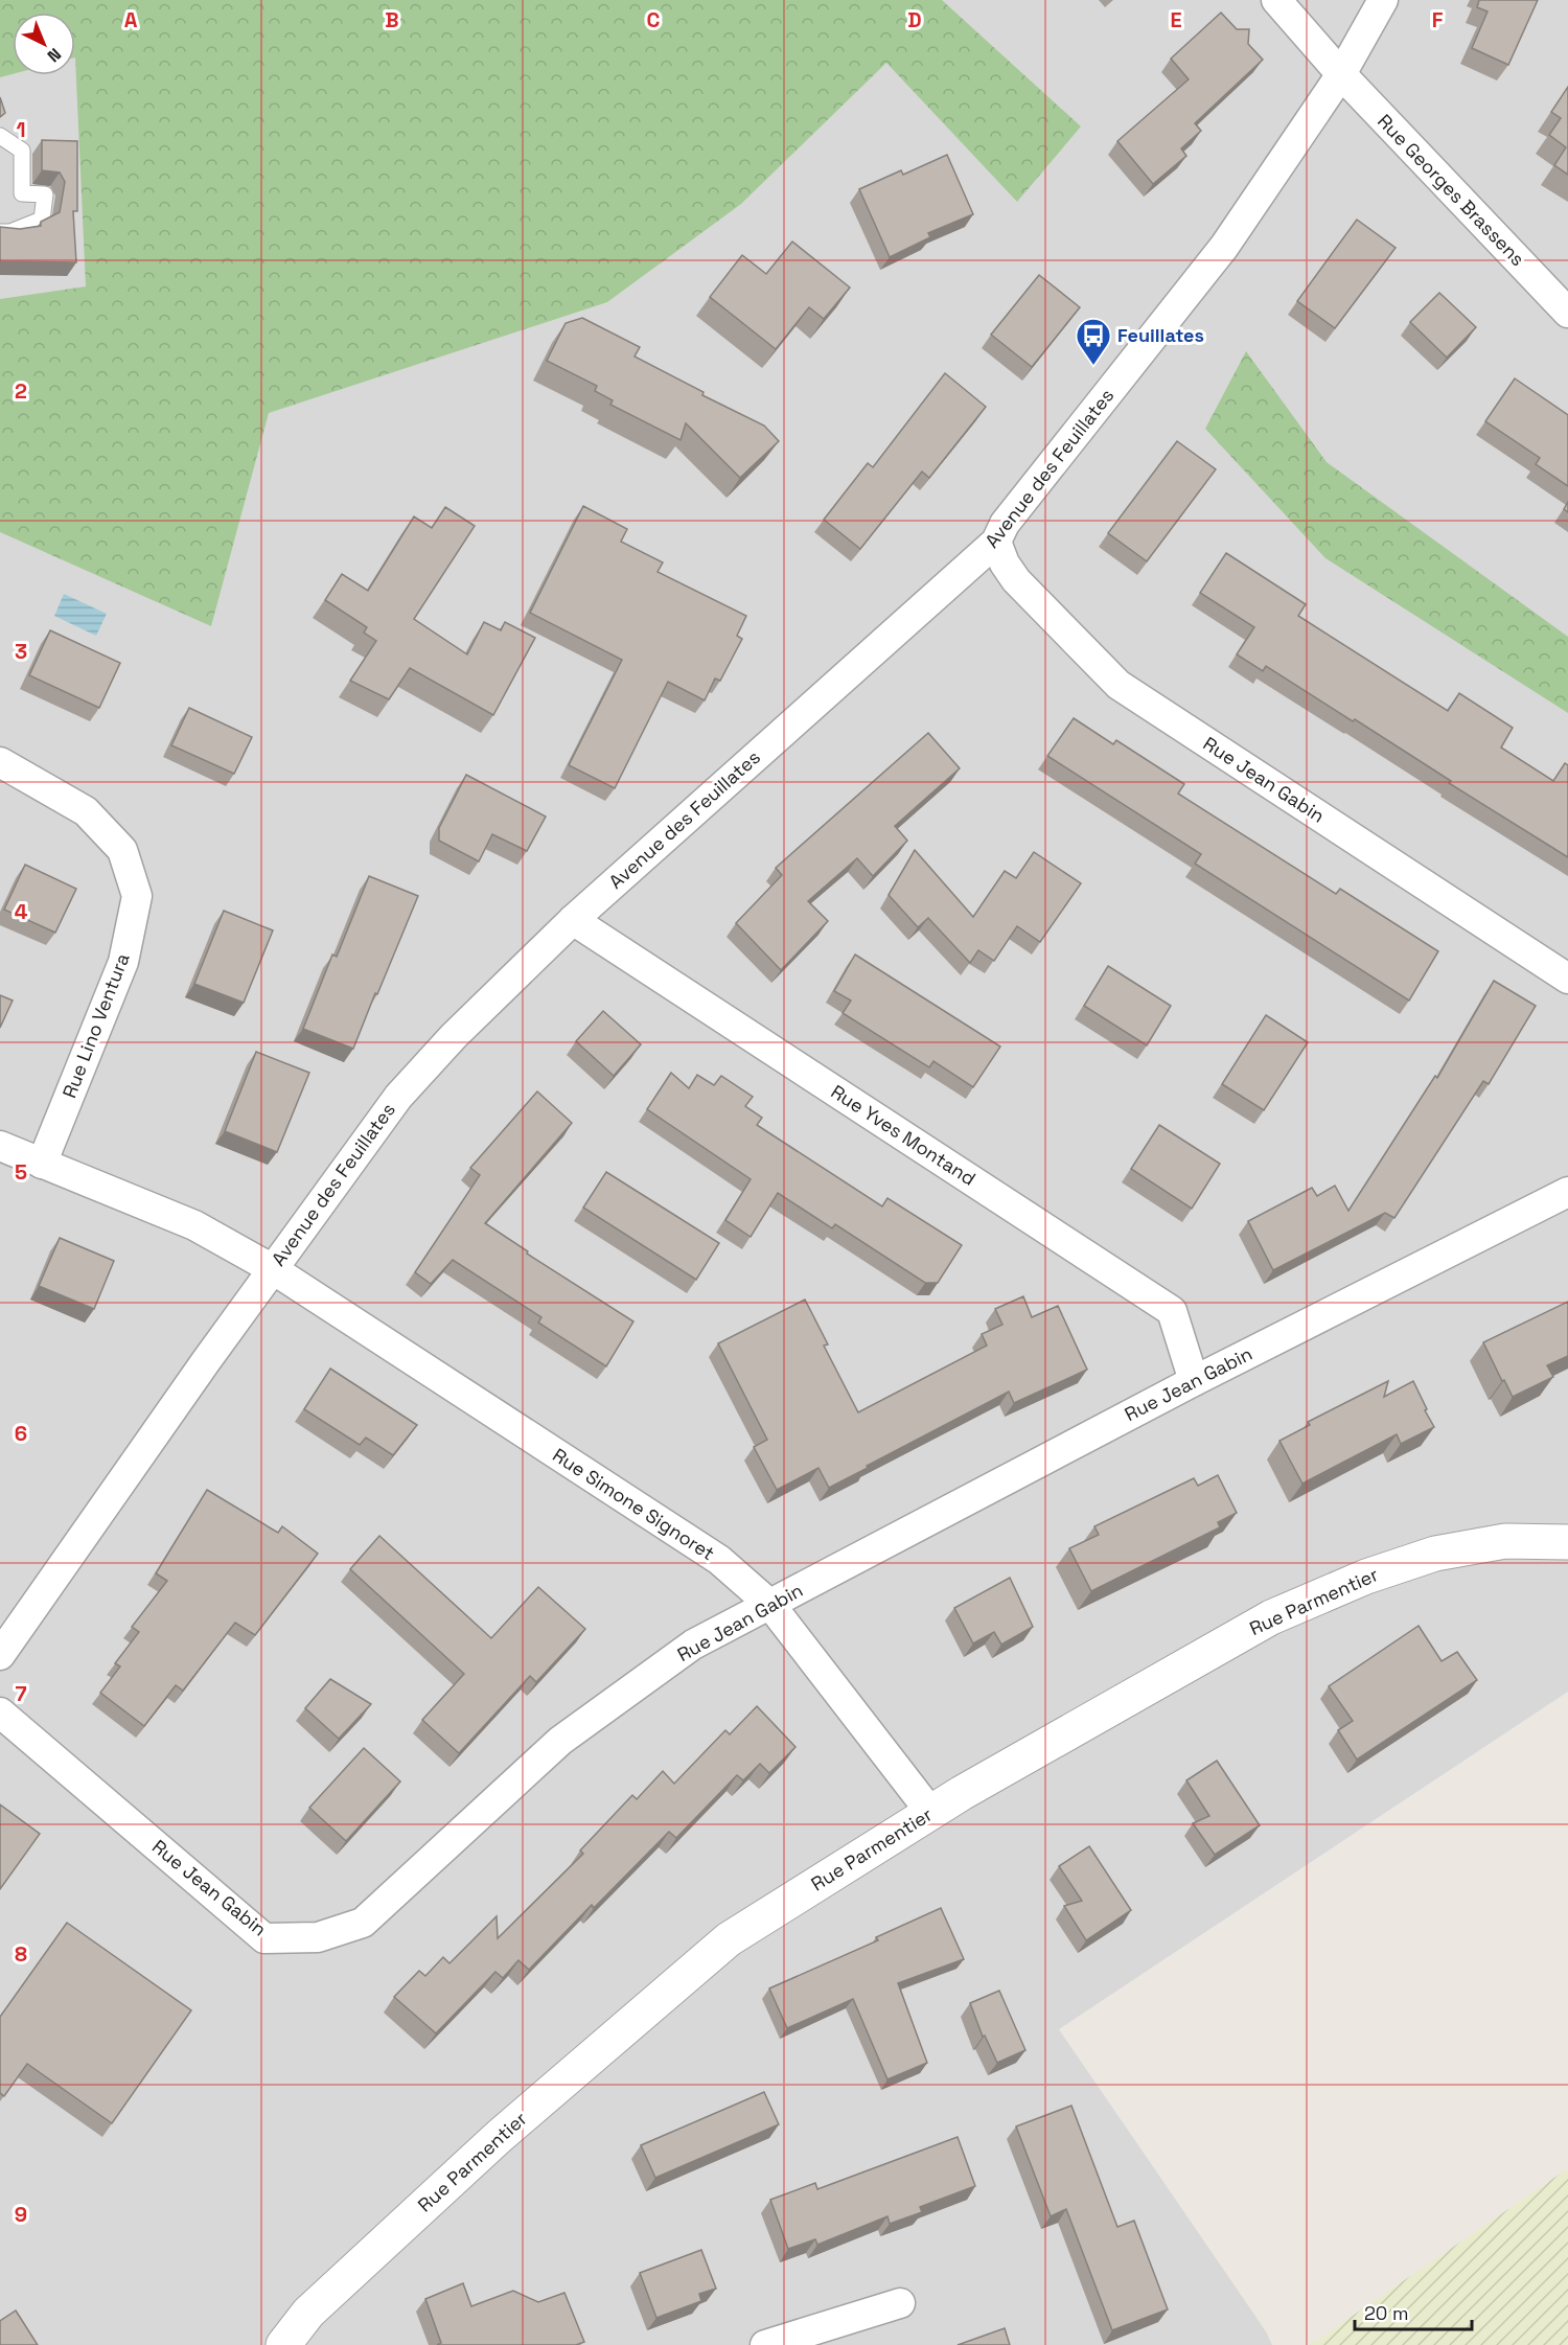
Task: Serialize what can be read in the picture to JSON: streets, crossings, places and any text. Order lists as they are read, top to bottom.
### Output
{
  "streets": {
    "street": [
      "Rue Georges Brassens",
      "Avenue des Feuillates",
      "Rue Jean Gabin",
      "Rue Lino Ventura",
      "Rue Yves Montand",
      "Rue Simone Signoret",
      "Rue Parmentier"
    ]
  },
  "crossings": [
    ["Rue Georges Brassens", "Avenue des Feuillates"],
    ["Avenue des Feuillates", "Rue Jean Gabin"],
    ["Avenue des Feuillates", "Rue Yves Montand"],
    ["Avenue des Feuillates", "Rue Simone Signoret"],
    ["Rue Jean Gabin", "Rue Yves Montand"],
    ["Rue Jean Gabin", "Rue Simone Signoret"],
    ["Rue Simone Signoret", "Rue Parmentier"]
  ],
  "places": {
    "bus stop": ["Feuillates"]
  },
  "scale_bar": "20 m",
  "north": "bottom right",
  "grid": {
    "columns": [
      "A",
      "B",
      "C",
      "D",
      "E",
      "F"
    ],
    "rows": [
      "1",
      "2",
      "3",
      "4",
      "5",
      "6",
      "7",
      "8",
      "9"
    ]
  }
}
